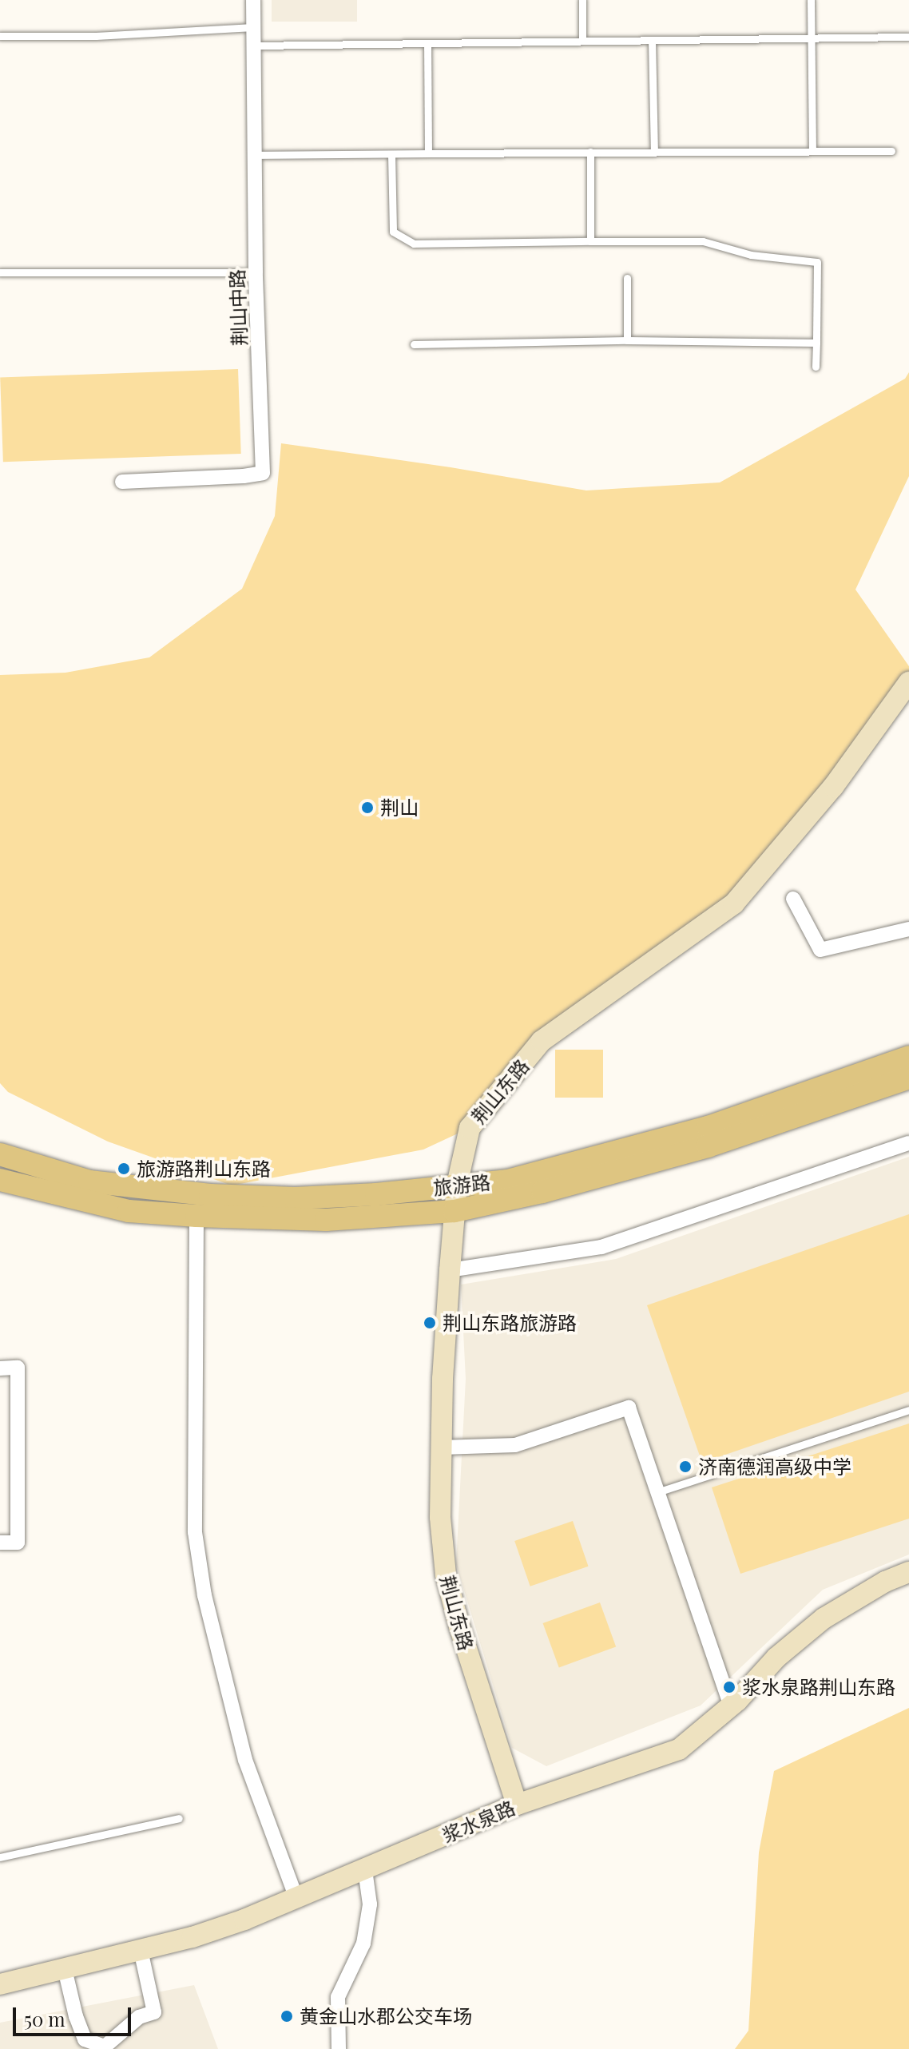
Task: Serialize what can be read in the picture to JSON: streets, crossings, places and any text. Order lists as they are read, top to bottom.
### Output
{
  "streets": {
    "main road": ["旅游路"],
    "street": ["荆山中路", "荆山东路", "浆水泉路"]
  },
  "crossings": [
    ["荆山东路", "旅游路"],
    ["荆山东路", "浆水泉路"]
  ],
  "places": [
    "荆山",
    "旅游路荆山东路",
    "荆山东路旅游路",
    "济南德润高级中学",
    "浆水泉路荆山东路",
    "黄金山水郡公交车场"
  ],
  "scale_bar": "50 m"
}
